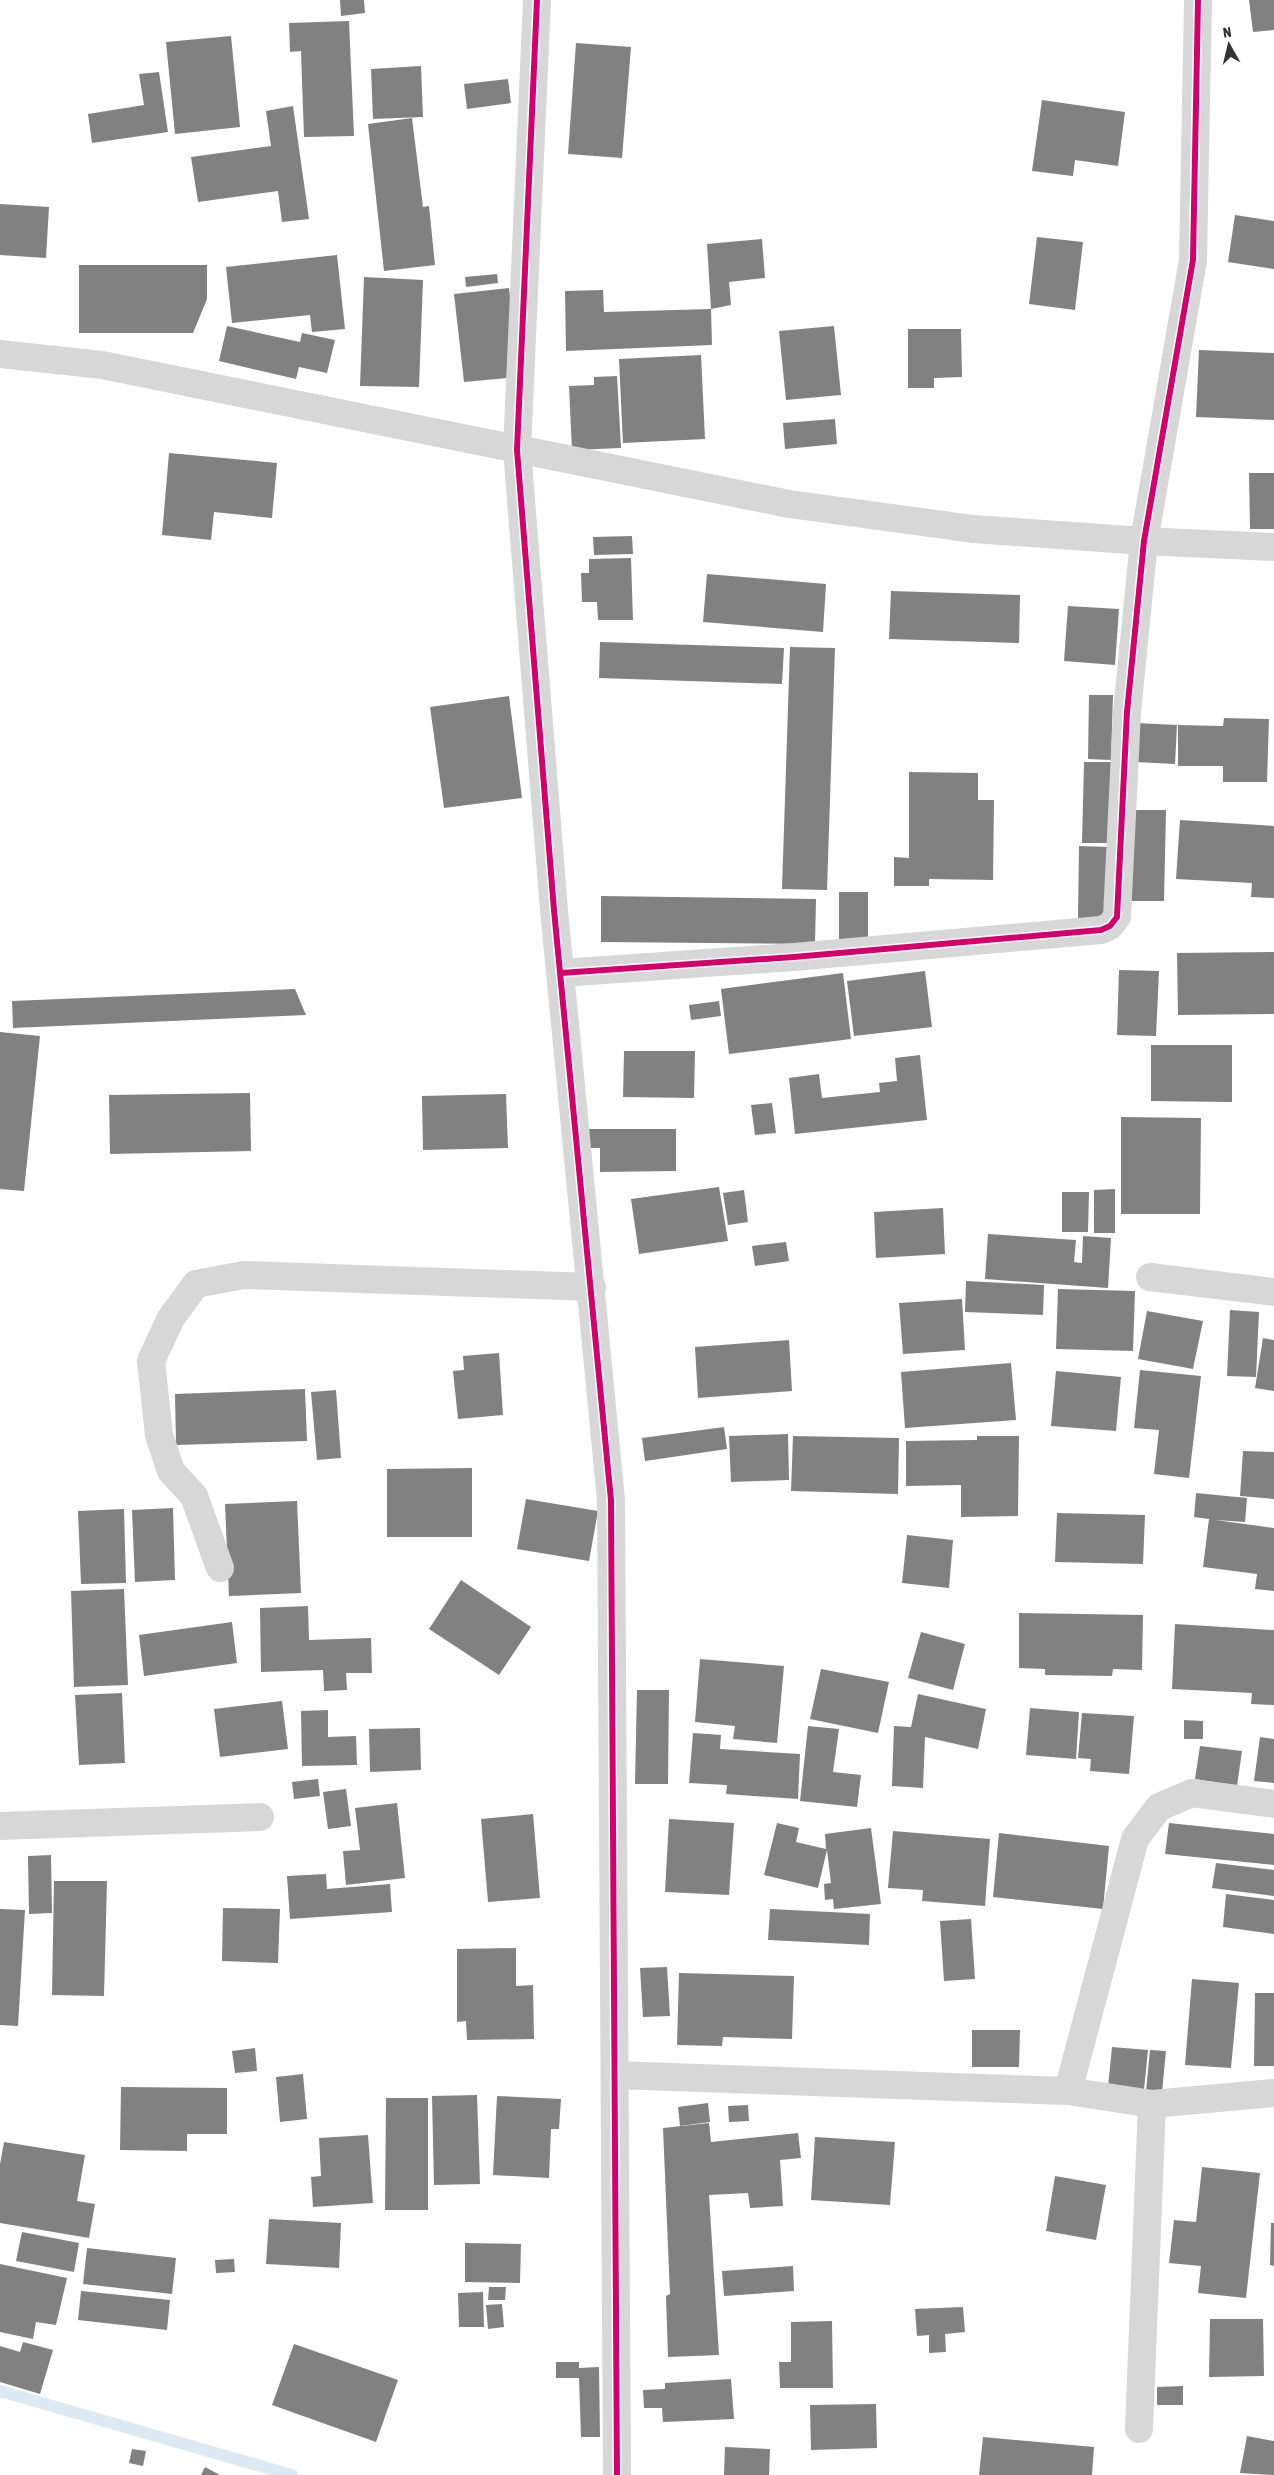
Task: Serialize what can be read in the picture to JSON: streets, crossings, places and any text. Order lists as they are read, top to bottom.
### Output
{
  "north": "top"
}
